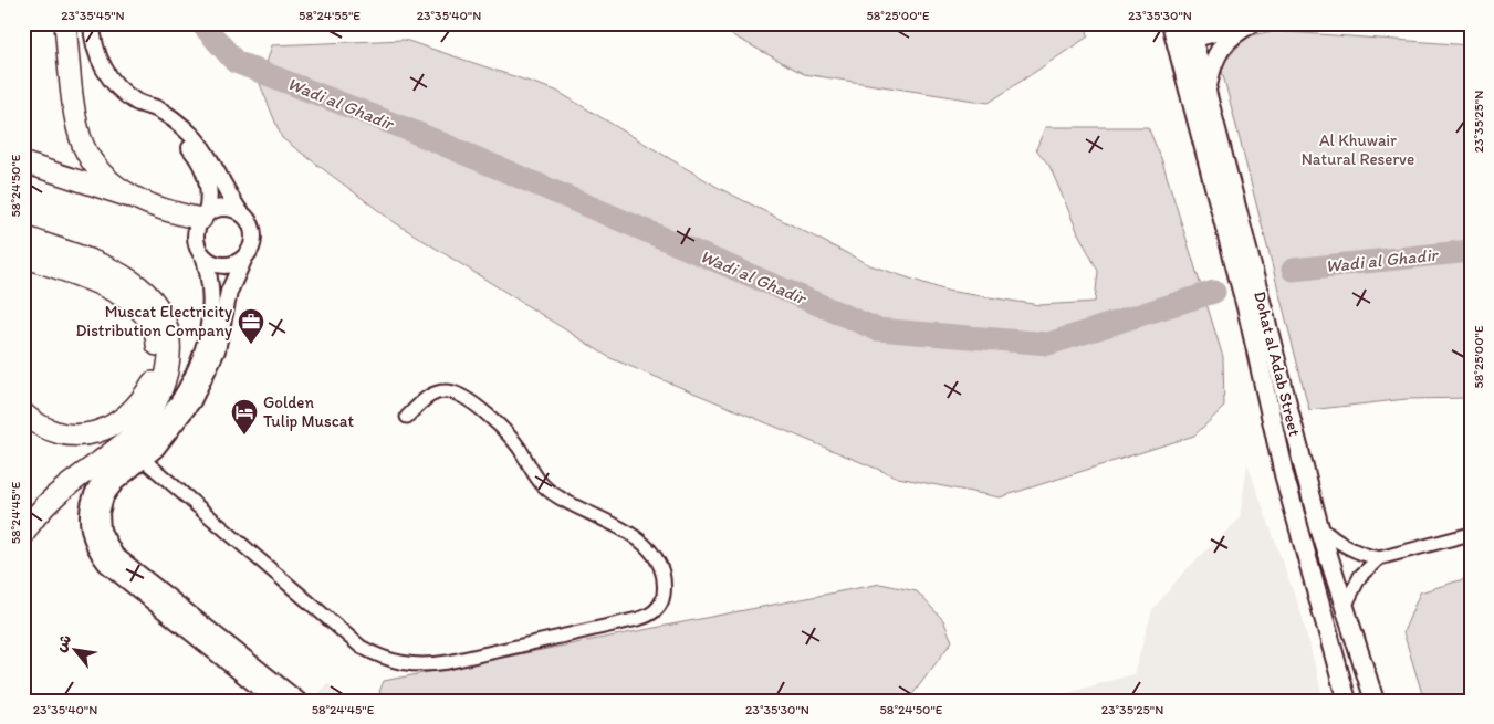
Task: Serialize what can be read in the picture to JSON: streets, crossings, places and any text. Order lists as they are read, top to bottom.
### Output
{
  "streets": {
    "main road": ["Dohat al Adab Street"]
  },
  "water": ["Wadi al Ghadir"],
  "parks": ["Al Khuwair Natural Reserve"],
  "places": {
    "office": ["Muscat Electricity Distribution Company"],
    "hotel": ["Golden Tulip Muscat"]
  },
  "north": "top left",
  "coordinates": [
    "23°35'45\"N",
    "58°24'55\"E",
    "23°35'40\"N",
    "58°25'00\"E",
    "23°35'30\"N",
    "23°35'25\"N",
    "58°24'50\"E",
    "58°24'45\"E"
  ]
}
